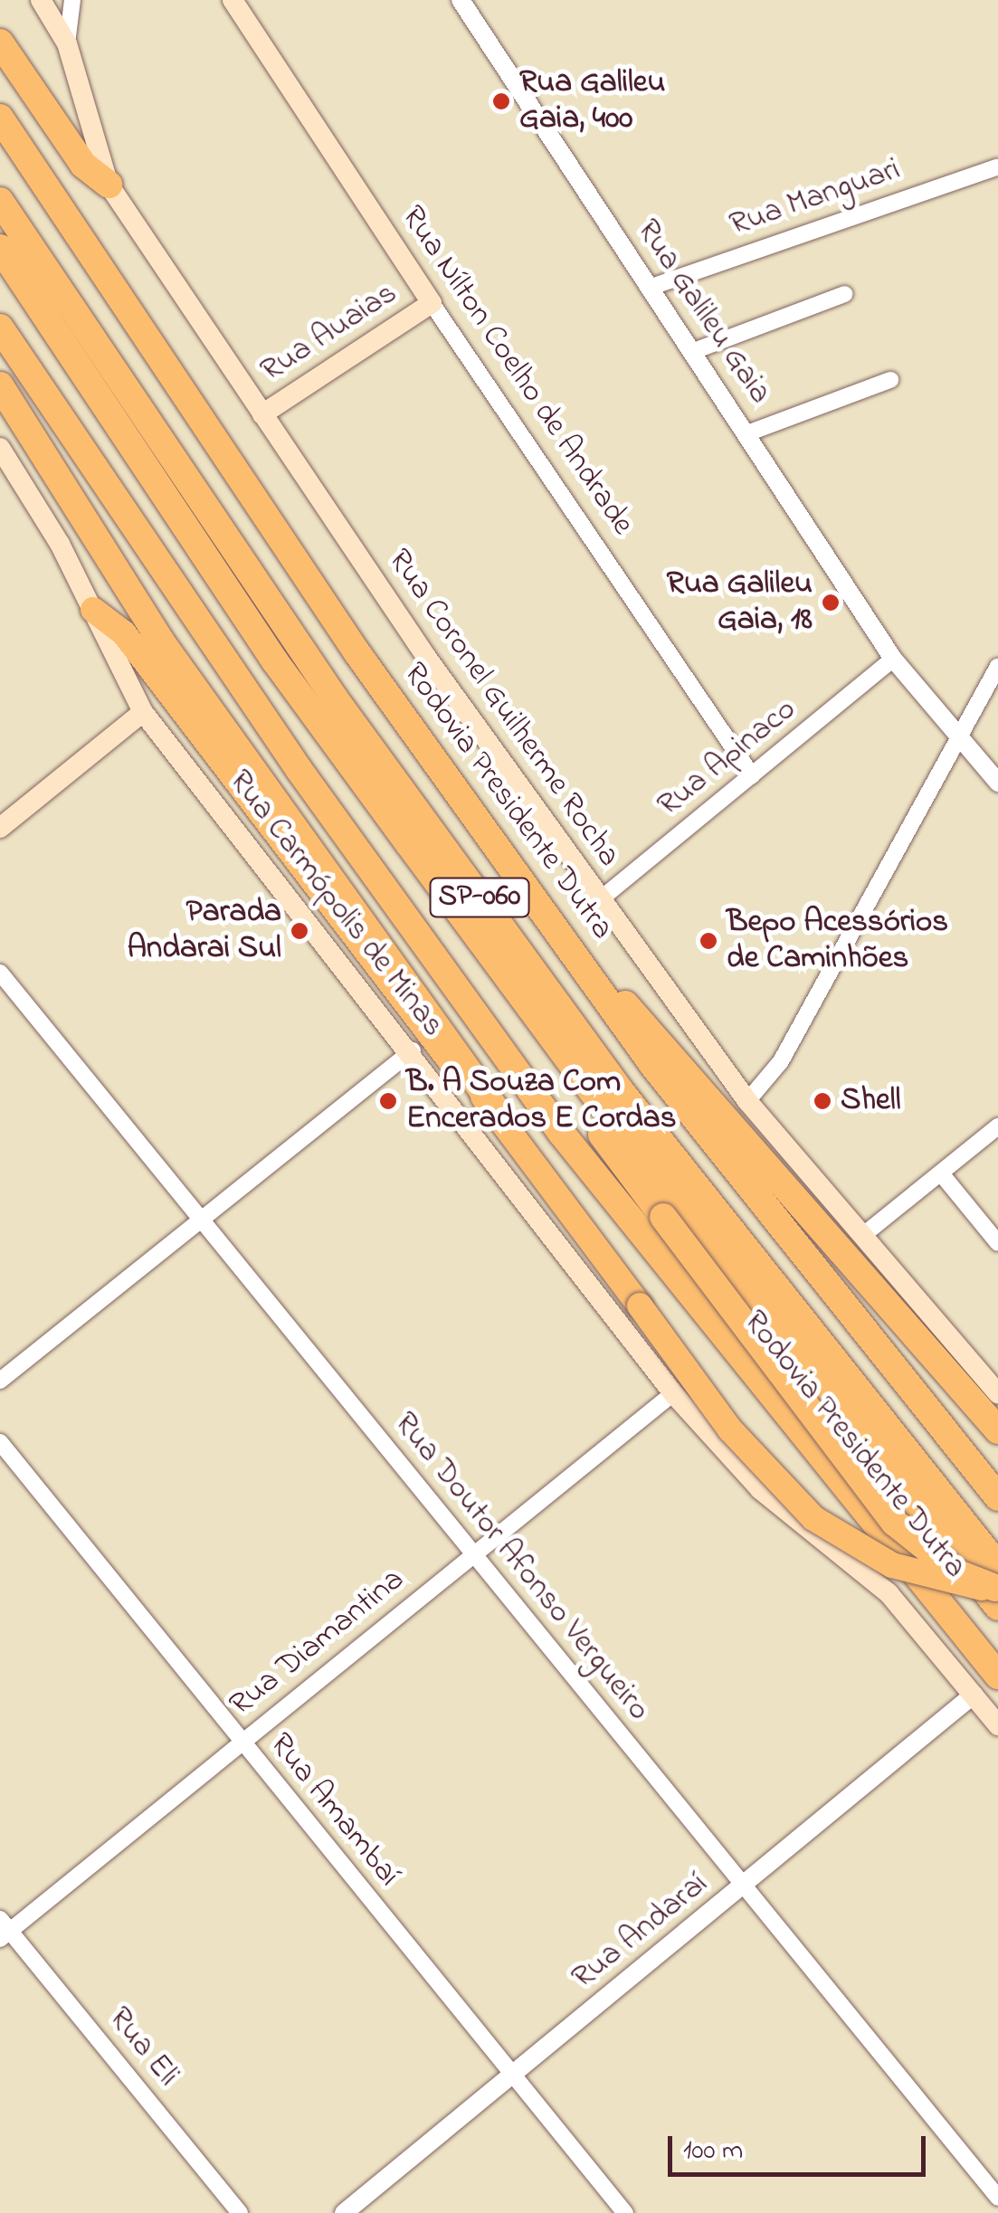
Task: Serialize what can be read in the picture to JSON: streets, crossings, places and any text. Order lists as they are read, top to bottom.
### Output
{
  "streets": {
    "highway": ["Rodovia Presidente Dutra", "SP-060"],
    "main road": [
      "Rua Auaias",
      "Rua Nílton Coelho de Andrade",
      "Rua Coronel Guilherme Rocha",
      "Rua Carmópolis de Minas"
    ],
    "street": [
      "Rua Manguari",
      "Rua Galileu Gaia",
      "Rua Apinaco",
      "Rua Doutor Afonso Vergueiro",
      "Rua Diamantina",
      "Rua Amambaí",
      "Rua Andaraí",
      "Rua Eli"
    ]
  },
  "crossings": [
    ["Rua Manguari", "Rua Galileu Gaia"],
    ["Rua Galileu Gaia", "Rua Apinaco"],
    ["Rua Auaias", "Rua Nílton Coelho de Andrade"],
    ["Rua Auaias", "Rua Coronel Guilherme Rocha"],
    ["Rua Nílton Coelho de Andrade", "Rua Apinaco"],
    ["Rua Coronel Guilherme Rocha", "Rua Apinaco"],
    ["Rua Carmópolis de Minas", "Rua Diamantina"],
    ["Rua Carmópolis de Minas", "Rua Andaraí"],
    ["Rua Doutor Afonso Vergueiro", "Rua Diamantina"],
    ["Rua Doutor Afonso Vergueiro", "Rua Andaraí"],
    ["Rua Diamantina", "Rua Amambaí"],
    ["Rua Diamantina", "Rua Eli"],
    ["Rua Amambaí", "Rua Andaraí"]
  ],
  "places": [
    "Rua Galileu Gaia, 400",
    "Rua Galileu Gaia, 18",
    "Parada Andarai Sul",
    "Bepo Acessórios de Caminhões",
    "B. A Souza Com Encerados E Cordas",
    "Shell"
  ],
  "scale_bar": "100 m"
}
